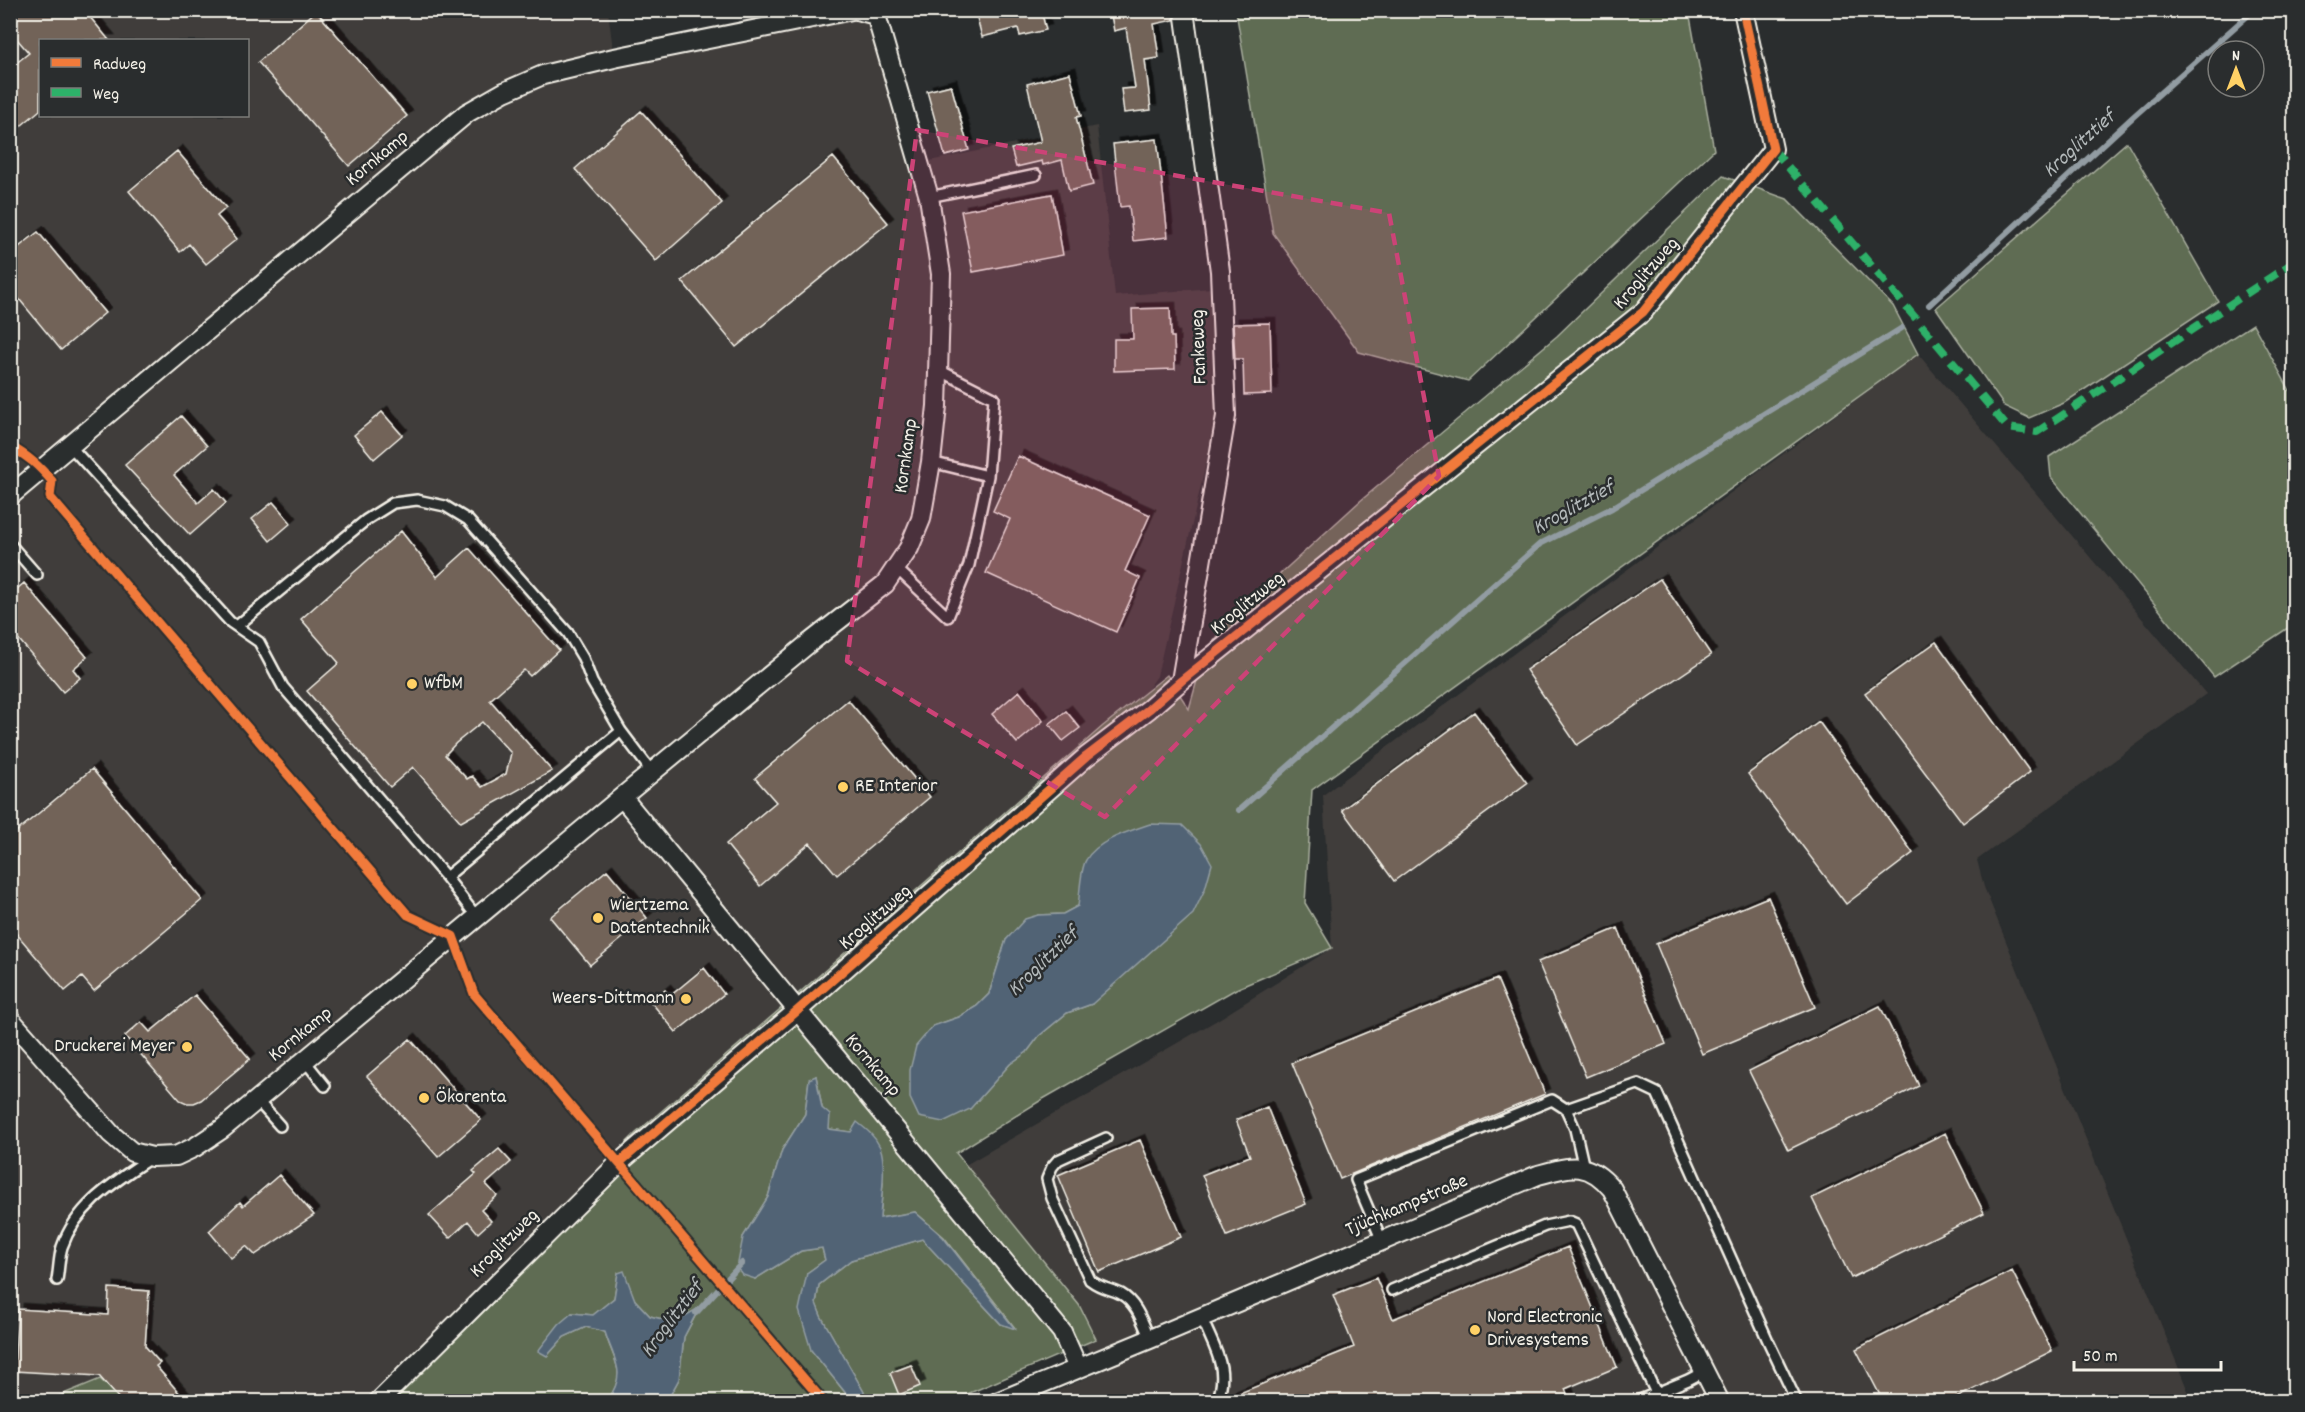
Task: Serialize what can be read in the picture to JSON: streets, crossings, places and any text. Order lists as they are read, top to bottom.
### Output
{
  "streets": {
    "street": [
      "Kornkamp",
      "Kroglitzweg",
      "Fankeweg",
      "Tjüchkampstraße"
    ]
  },
  "crossings": [
    ["Kornkamp", "Kroglitzweg"],
    ["Kornkamp", "Tjüchkampstraße"],
    ["Kroglitzweg", "Fankeweg"]
  ],
  "water": ["Kroglitztief"],
  "places": [
    "WfbM",
    "RE Interior",
    "Wiertzema Datentechnik",
    "Weers-Dittmann",
    "Druckerei Meyer",
    "Ökorenta",
    "Nord Electronic Drivesystems"
  ],
  "legend": ["Radweg", "Weg"],
  "scale_bar": "50 m",
  "north": "top"
}
